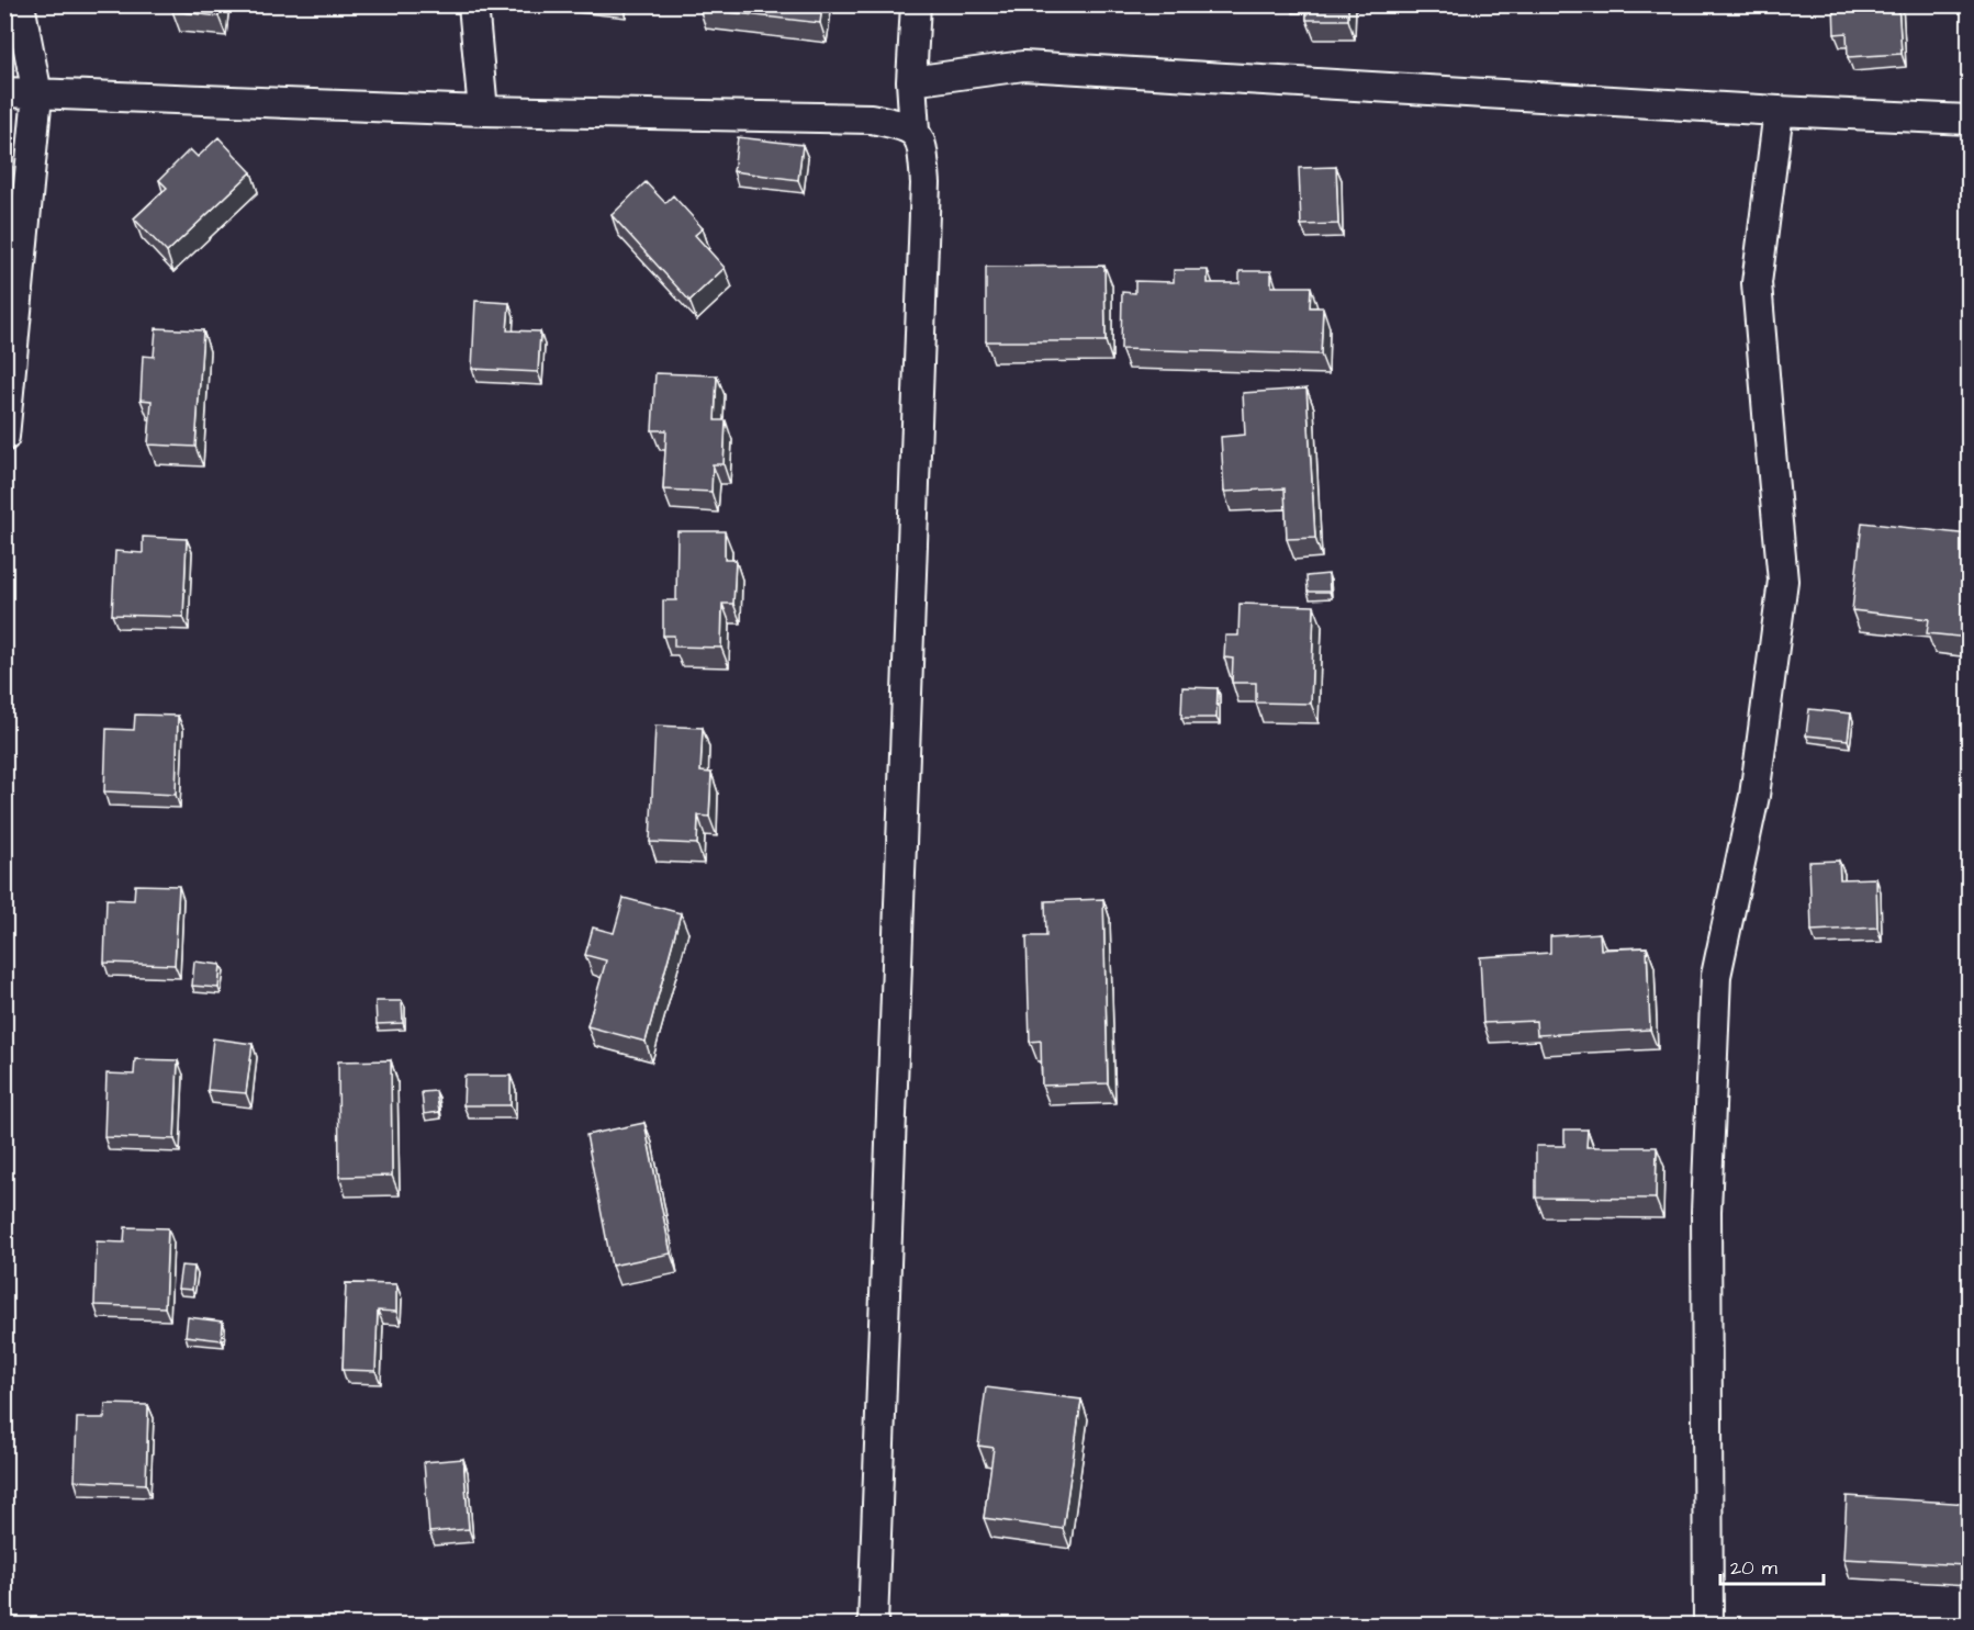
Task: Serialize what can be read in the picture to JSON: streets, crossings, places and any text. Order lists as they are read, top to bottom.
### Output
{
  "scale_bar": "20 m"
}
